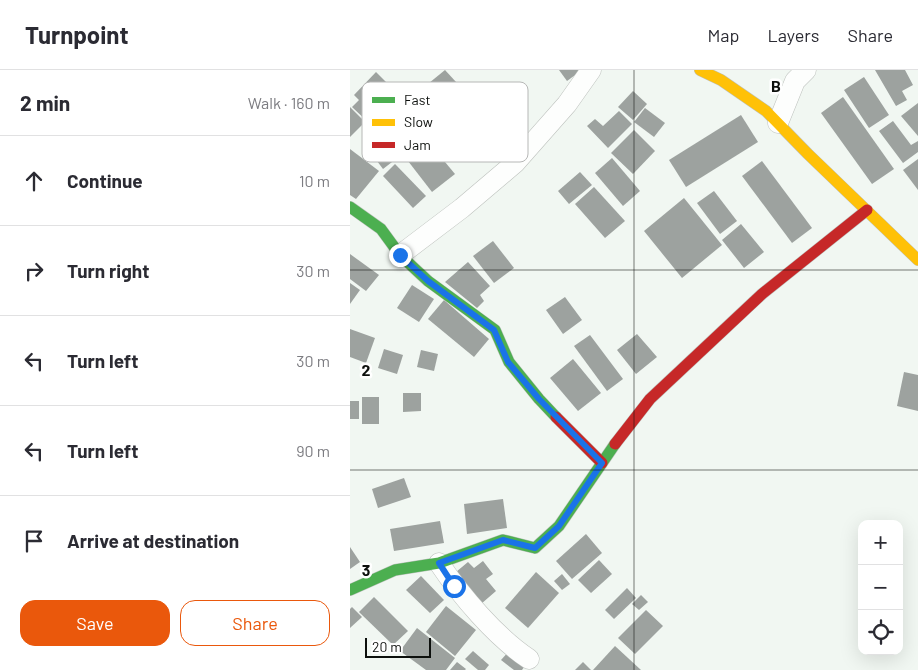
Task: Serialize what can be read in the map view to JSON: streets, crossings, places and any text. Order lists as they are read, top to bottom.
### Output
{
  "legend": ["Fast", "Slow", "Jam"],
  "scale_bar": "20 m",
  "page": {
    "header": "Turnpoint",
    "nav": ["Map", "Layers", "Share"],
    "heading": ["2 min", "Walk · 160 m"],
    "list": [
      ["Continue", "10 m"],
      ["Turn right", "30 m"],
      ["Turn left", "30 m"],
      ["Turn left", "90 m"],
      "Arrive at destination"
    ],
    "map_buttons": ["+", "−"],
    "buttons": ["Save", "Share"],
    "scale": "20 m"
  },
  "grid": {
    "columns": ["B"],
    "rows": ["2", "3"]
  }
}
